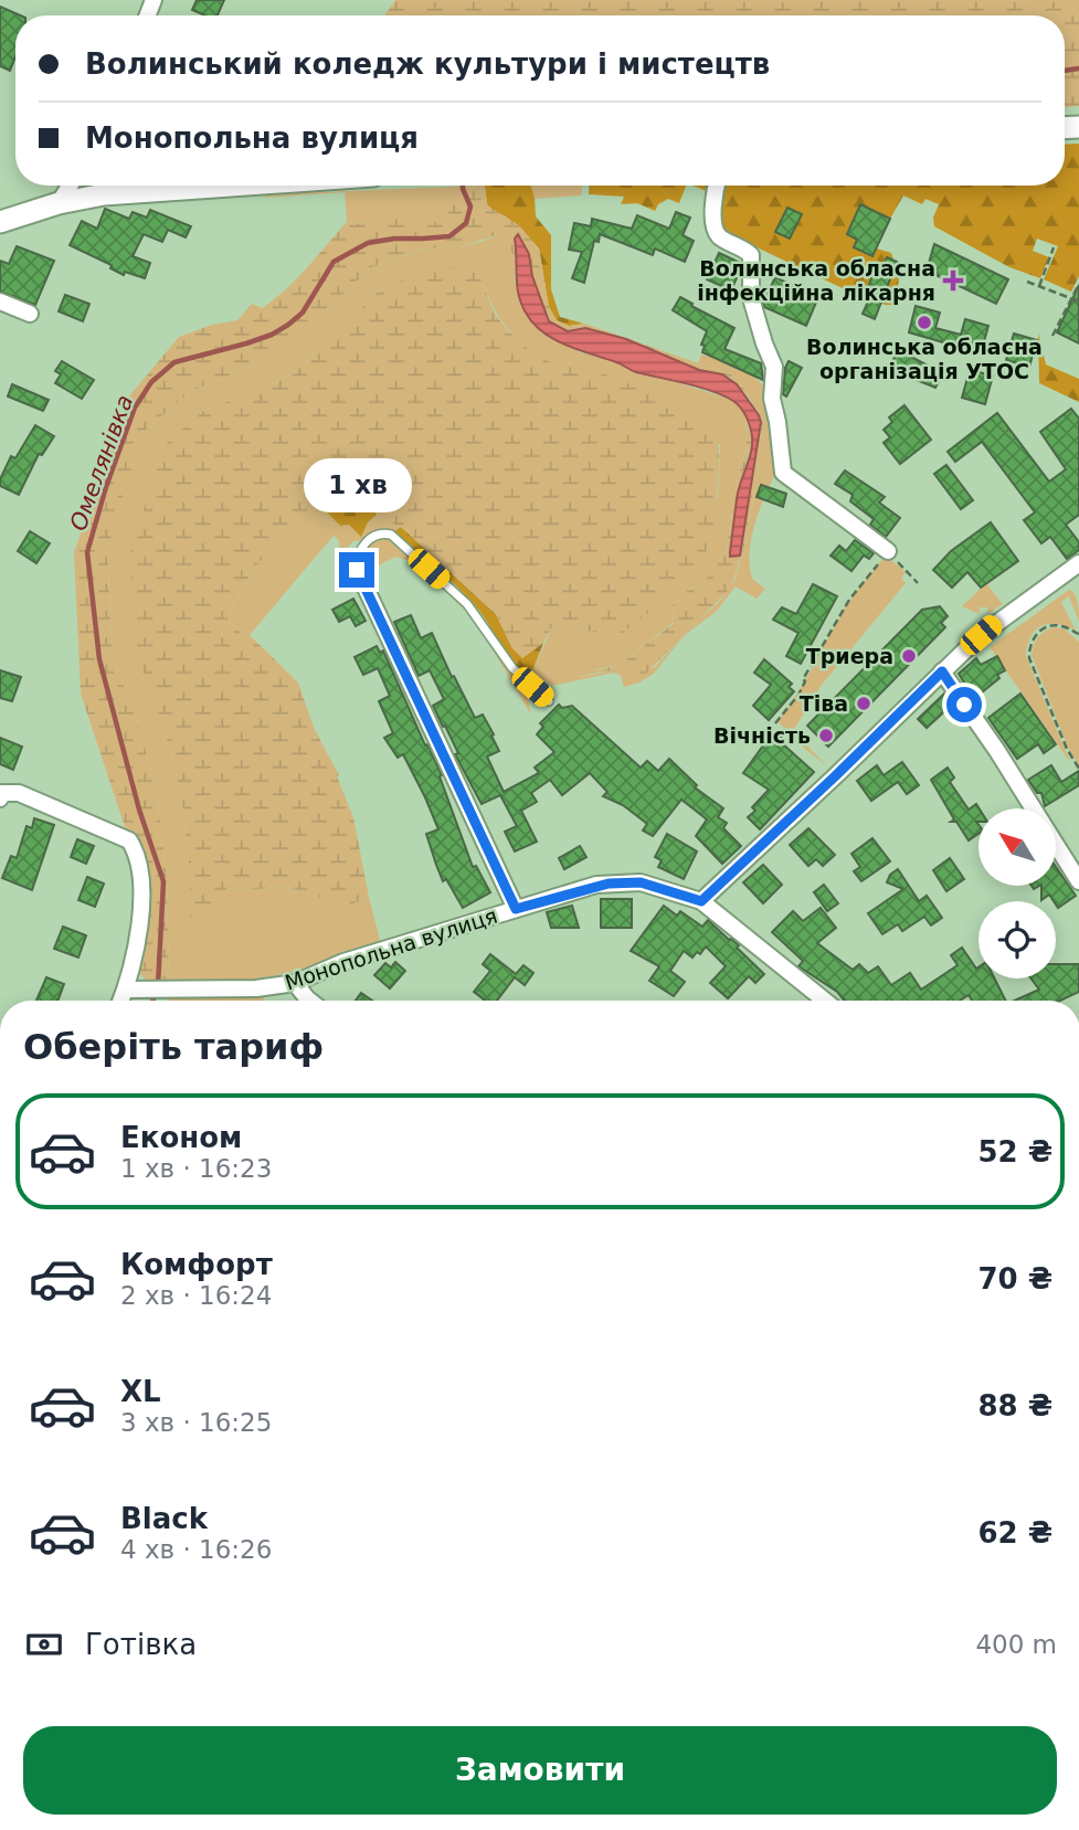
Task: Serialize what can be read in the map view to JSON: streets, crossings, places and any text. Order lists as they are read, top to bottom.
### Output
{
  "streets": {
    "street": ["Монопольна вулиця"]
  },
  "water": ["Омелянівка"],
  "places": {
    "health": ["Волинська обласна інфекційна лікарня"],
    "other": [
      "Волинська обласна організація УТОС",
      "Триера",
      "Тіва",
      "Вічність"
    ]
  },
  "north": "top left",
  "page": {
    "banner": ["Волинський коледж культури і мистецтв", "Монопольна вулиця"],
    "bubble": "1 хв",
    "heading": "Оберіть тариф",
    "list": [
      {
        "name": "Економ",
        "note": "1 хв · 16:23",
        "value": "52 ₴"
      },
      {
        "name": "Комфорт",
        "note": "2 хв · 16:24",
        "value": "70 ₴"
      },
      {
        "name": "XL",
        "note": "3 хв · 16:25",
        "value": "88 ₴"
      },
      {
        "name": "Black",
        "note": "4 хв · 16:26",
        "value": "62 ₴"
      }
    ],
    "pay": ["Готівка", "400 m"],
    "buttons": "Замовити"
  }
}
